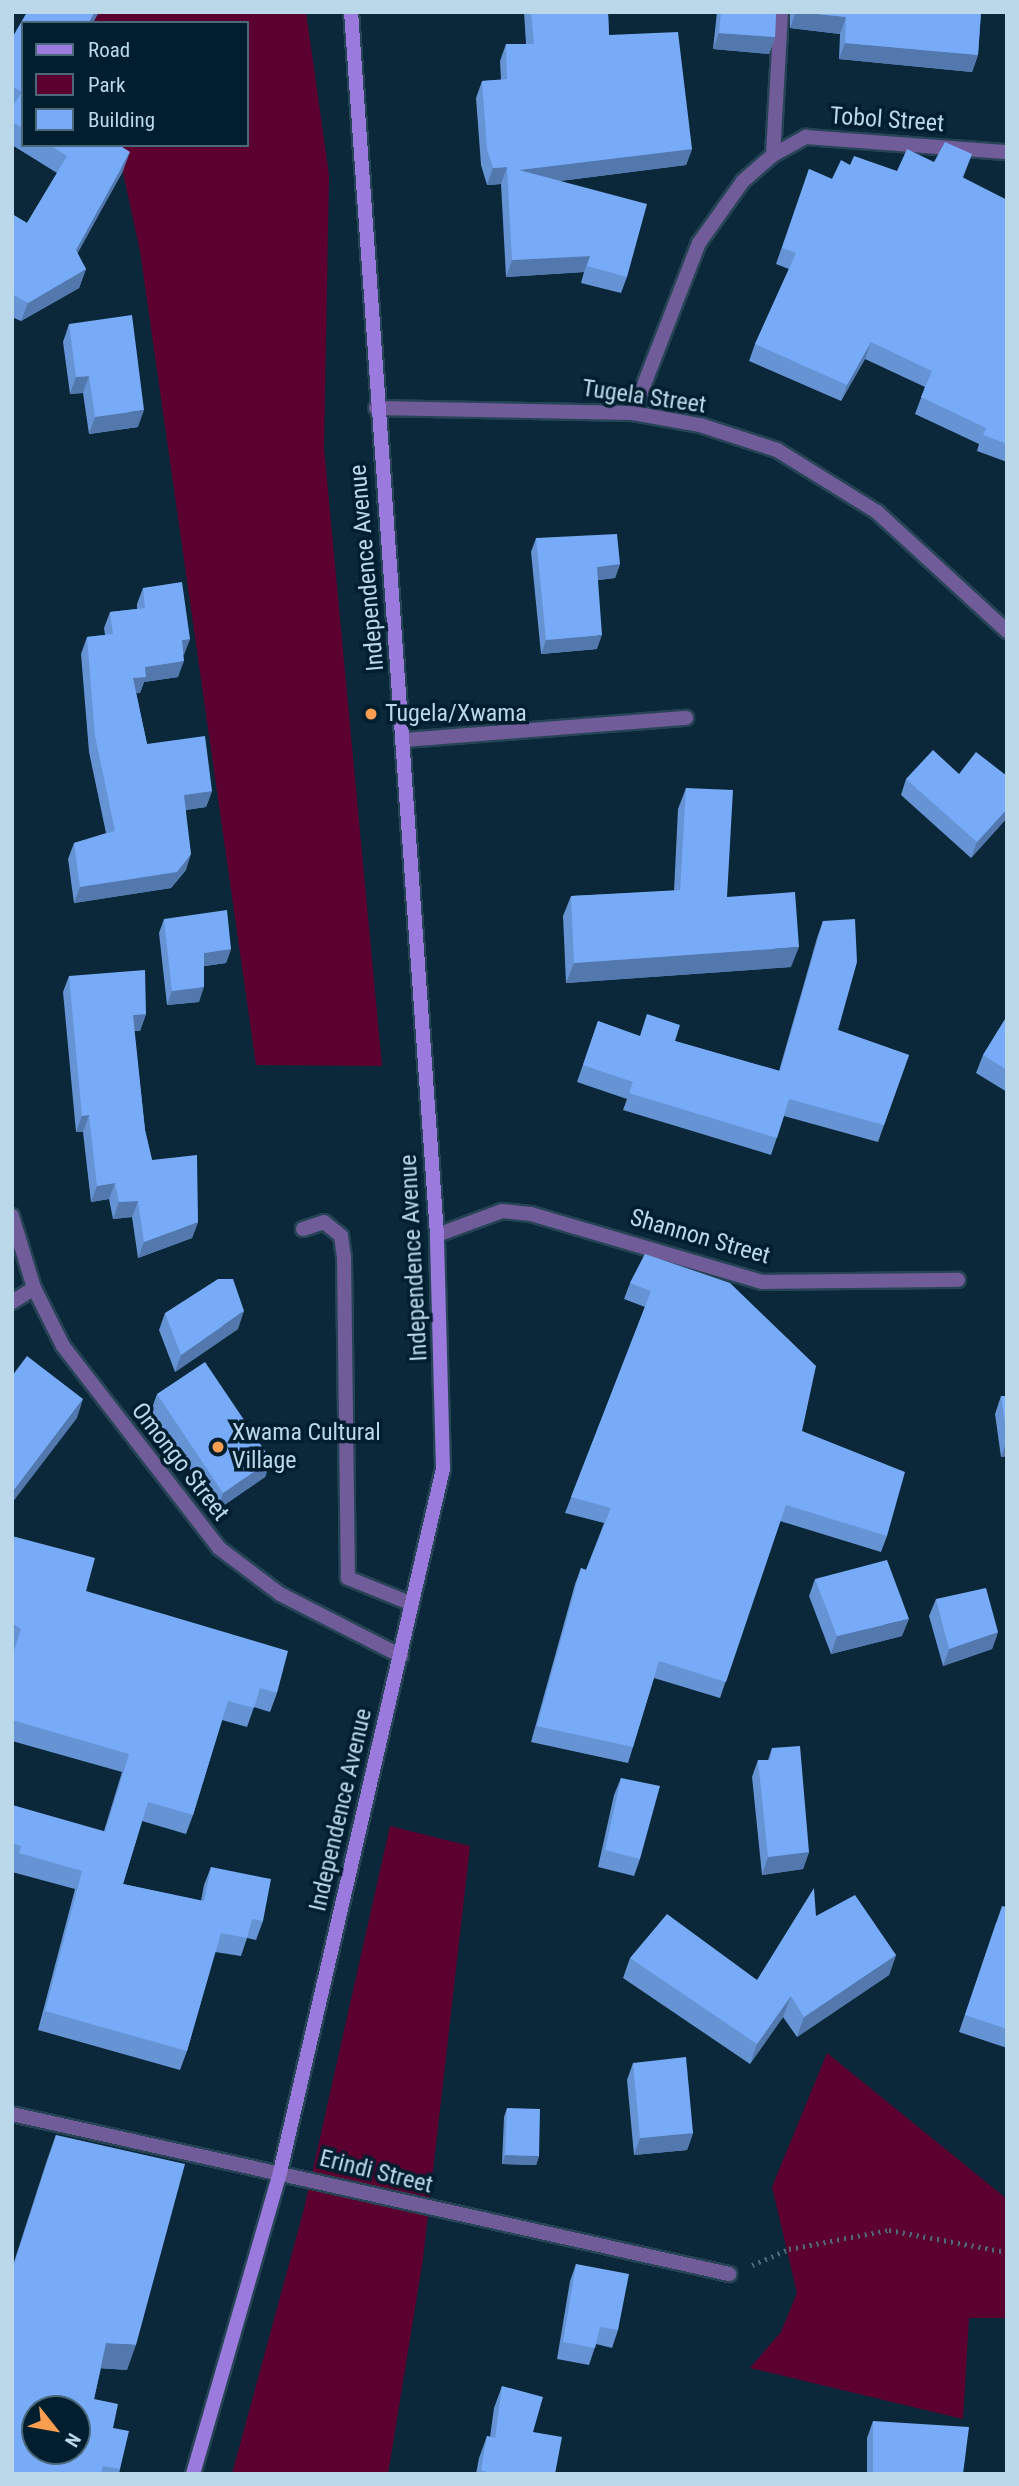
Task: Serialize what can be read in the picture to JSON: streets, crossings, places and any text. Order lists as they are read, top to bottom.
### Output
{
  "streets": {
    "main road": ["Independence Avenue"],
    "street": [
      "Tobol Street",
      "Tugela Street",
      "Shannon Street",
      "Omongo Street",
      "Erindi Street"
    ]
  },
  "crossings": [
    ["Tobol Street", "Tugela Street"],
    ["Tugela Street", "Independence Avenue"],
    ["Independence Avenue", "Shannon Street"],
    ["Independence Avenue", "Omongo Street"],
    ["Independence Avenue", "Erindi Street"]
  ],
  "places": ["Tugela/Xwama", "Xwama Cultural Village"],
  "legend": ["Road", "Park", "Building"],
  "north": "bottom right"
}
